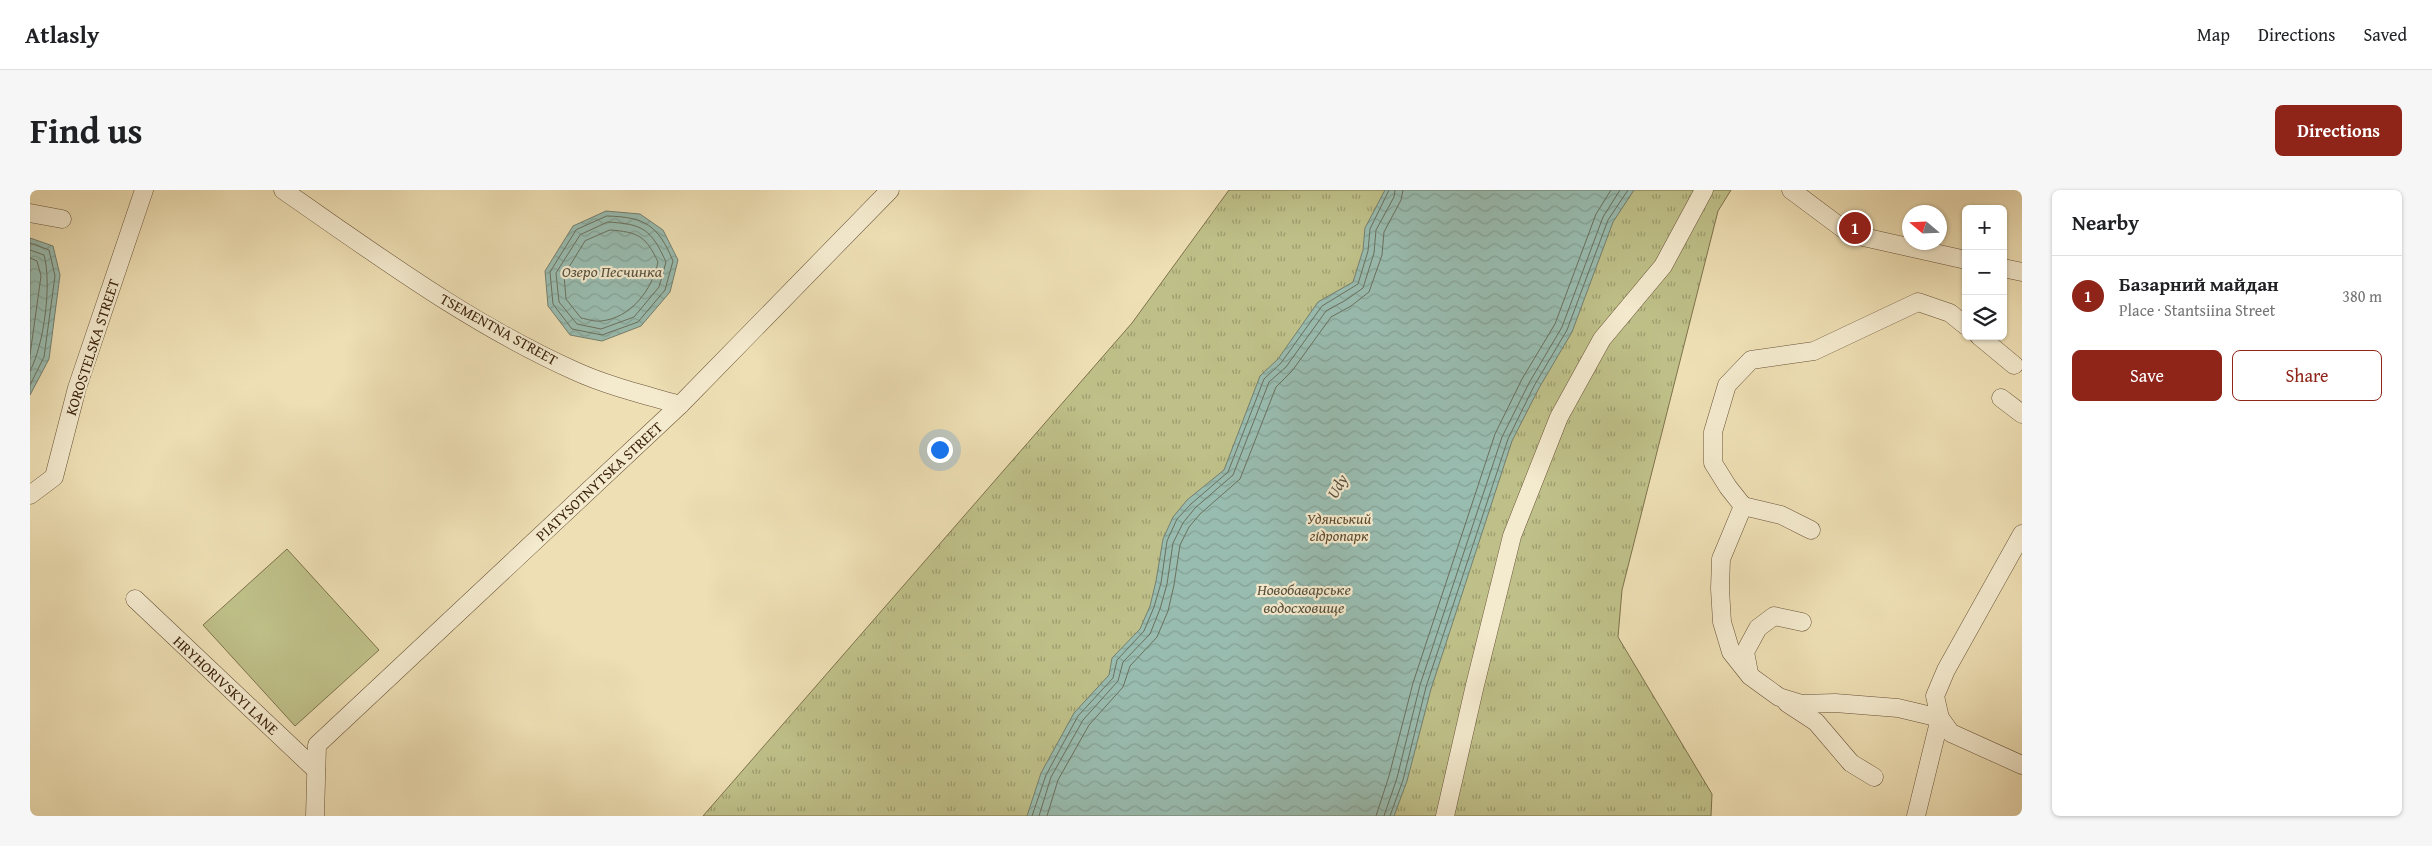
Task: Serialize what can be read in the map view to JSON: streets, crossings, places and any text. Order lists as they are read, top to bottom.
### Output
{
  "streets": {
    "street": [
      "TSEMENTNA STREET",
      "KOROSTELSKA STREET",
      "PIATYSOTNYTSKA STREET",
      "HRYHORIVSKYI LANE"
    ]
  },
  "crossings": [
    ["TSEMENTNA STREET", "PIATYSOTNYTSKA STREET"],
    ["PIATYSOTNYTSKA STREET", "HRYHORIVSKYI LANE"]
  ],
  "water": ["Озеро Песчинка", "Udy", "Новобаварське водосховище"],
  "parks": ["Удянський гідропарк"],
  "north": "left",
  "page": {
    "header": "Atlasly",
    "nav": ["Map", "Directions", "Saved"],
    "title": "Find us",
    "buttons": [
      "Directions",
      ["Save", "Share"]
    ],
    "heading": "Nearby",
    "map_buttons": ["+", "−"],
    "pins": "1",
    "list": [
      {
        "mark": "1",
        "name": "Базарний майдан",
        "note": "Place · Stantsiina Street",
        "value": "380 m"
      }
    ]
  }
}
